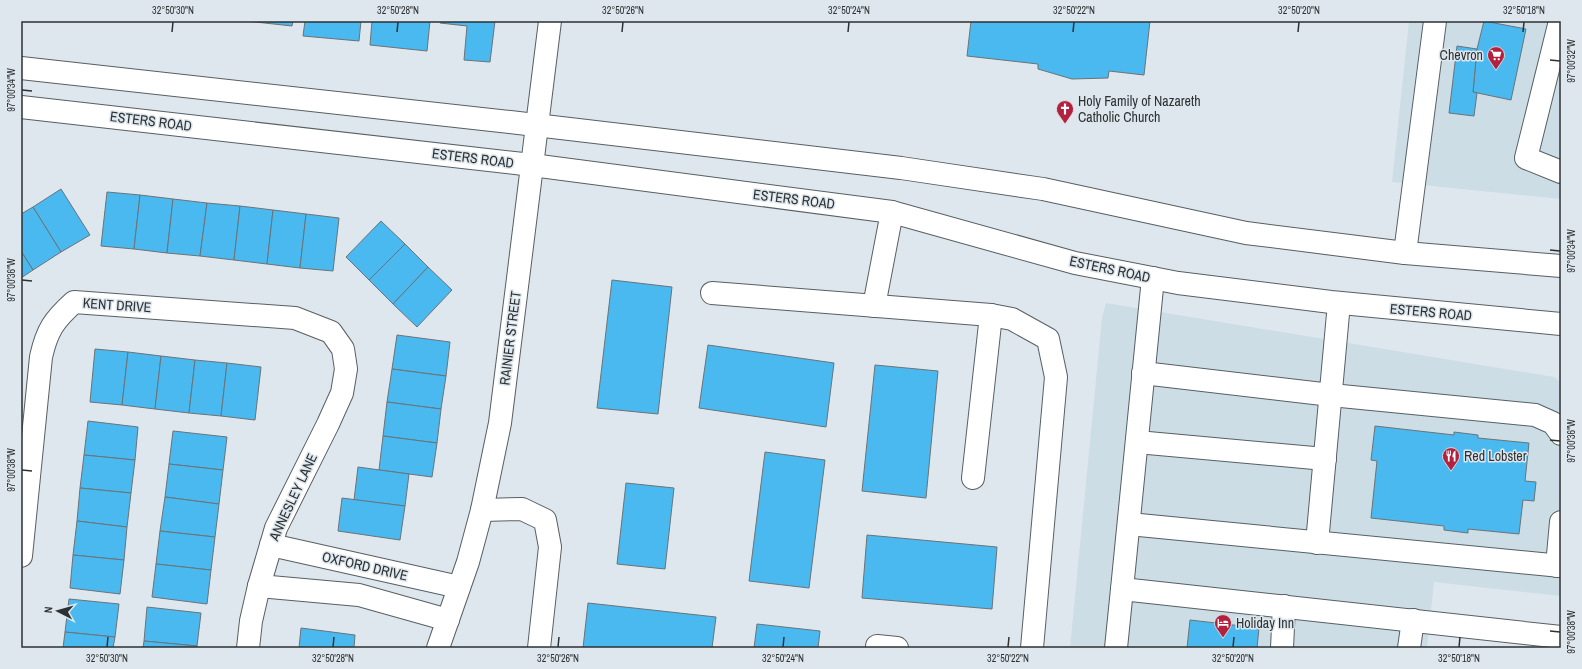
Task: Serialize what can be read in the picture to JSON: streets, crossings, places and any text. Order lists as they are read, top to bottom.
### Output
{
  "streets": {
    "main road": [
      "ESTERS ROAD",
      "KENT DRIVE",
      "RAINIER STREET",
      "ANNESLEY LANE",
      "OXFORD DRIVE"
    ]
  },
  "crossings": [
    ["ESTERS ROAD", "RAINIER STREET"],
    ["KENT DRIVE", "ANNESLEY LANE"],
    ["RAINIER STREET", "OXFORD DRIVE"],
    ["ANNESLEY LANE", "OXFORD DRIVE"]
  ],
  "places": {
    "supermarket": ["Chevron"],
    "church": ["Holy Family of Nazareth Catholic Church"],
    "restaurant": ["Red Lobster"],
    "hotel": ["Holiday Inn"]
  },
  "north": "left",
  "coordinates": [
    "32°50'30\"N",
    "32°50'28\"N",
    "32°50'26\"N",
    "32°50'24\"N",
    "32°50'22\"N",
    "32°50'20\"N",
    "32°50'18\"N",
    "97°00'32\"W",
    "97°00'34\"W",
    "97°00'36\"W",
    "97°00'38\"W"
  ]
}
